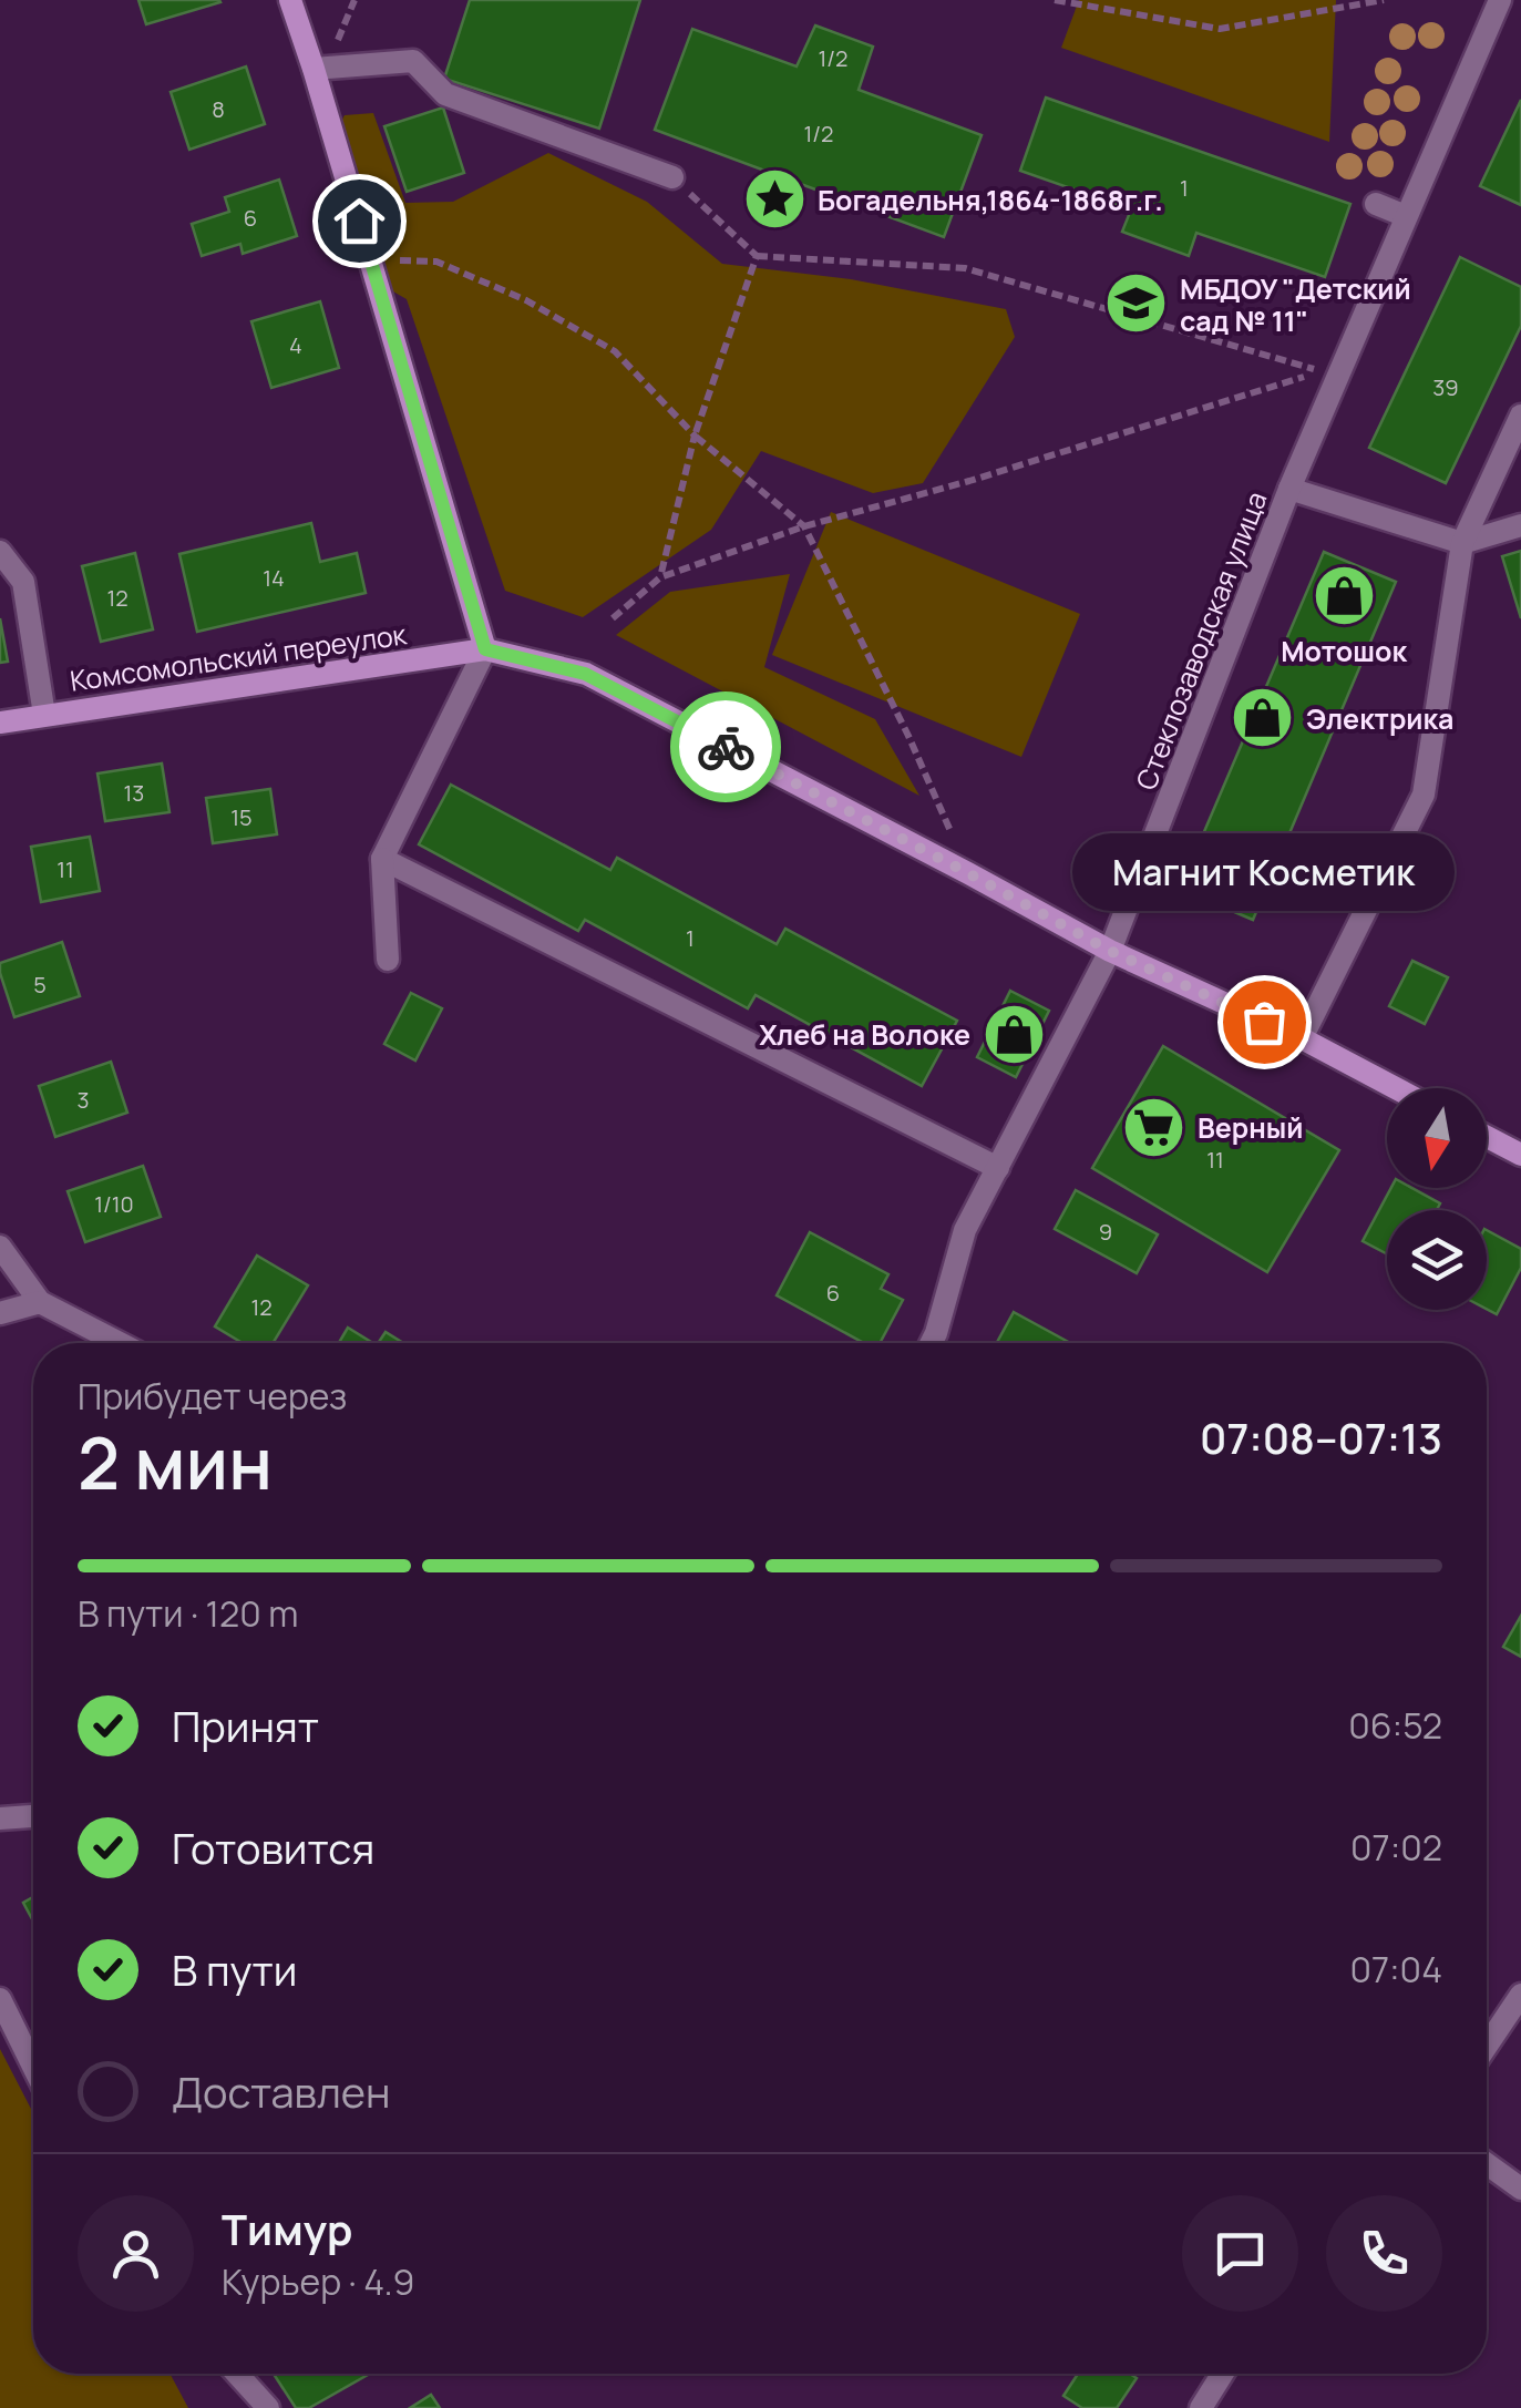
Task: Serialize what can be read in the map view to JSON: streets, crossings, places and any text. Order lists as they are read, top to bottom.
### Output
{
  "streets": {
    "street": ["Стеклозаводская улица", "Комсомольский переулок"]
  },
  "places": {
    "place": ["Богадельня,1864-1868г.г."],
    "school or university": ["МБДОУ \"Детский сад № 11\""],
    "shop": ["Мотошок", "Электрика", "Хлеб на Волоке"],
    "other": ["Магнит Косметик"],
    "supermarket": ["Верный"]
  },
  "house_numbers": [
    "1/2",
    "8",
    "1/2",
    "1",
    "6",
    "4",
    "39",
    "14",
    "12",
    "13",
    "15",
    "11",
    "1",
    "5",
    "3",
    "11",
    "1/10",
    "9",
    "6",
    "12"
  ],
  "north": "bottom",
  "page": {
    "bubble": "Магнит Косметик",
    "heading": ["2 мин", "Прибудет через", "07:08–07:13"],
    "panel": ["Тимур", "Курьер · 4.9"],
    "bar": "В пути · 120 m",
    "list": [
      ["Принят", "06:52"],
      ["Готовится", "07:02"],
      ["В пути", "07:04"],
      "Доставлен"
    ]
  }
}
